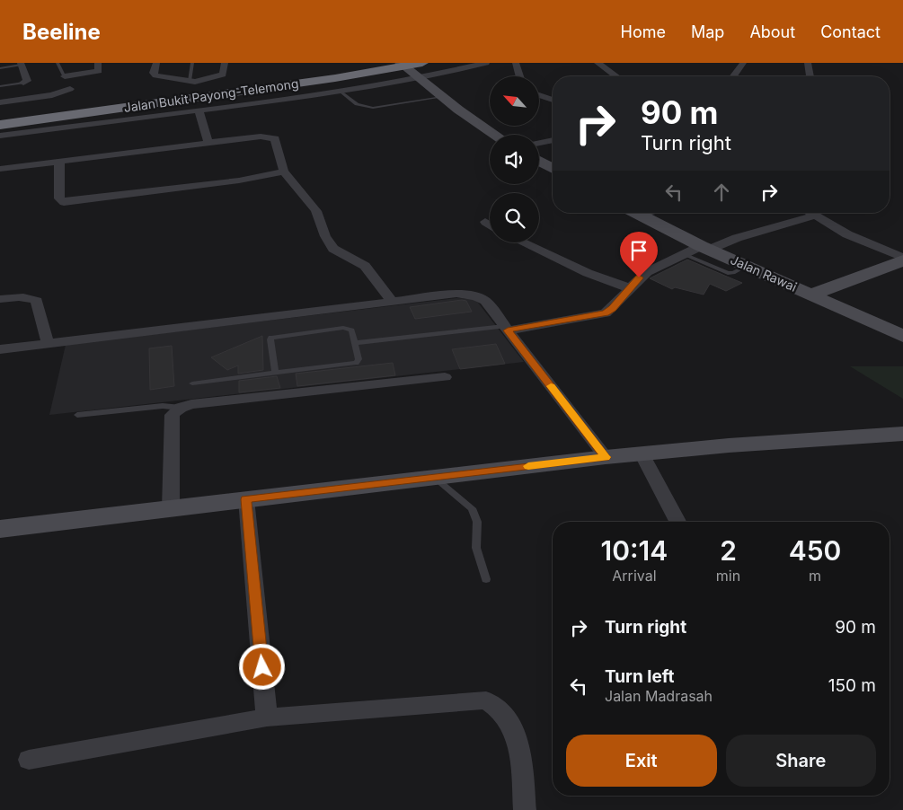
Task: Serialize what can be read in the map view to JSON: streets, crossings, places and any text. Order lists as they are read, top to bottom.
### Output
{
  "streets": {
    "highway": ["Jalan Bukit Payong-Telemong"],
    "street": ["Jalan Rawai"]
  },
  "north": "top left",
  "page": {
    "header": "Beeline",
    "nav": [
      "Home",
      "Map",
      "About",
      "Contact"
    ],
    "turn": ["90 m", "Turn right"],
    "eta": [
      "10:14",
      "Arrival",
      "2",
      "min",
      "450",
      "m"
    ],
    "list": [
      {
        "name": "Turn right",
        "value": "90 m"
      },
      {
        "name": "Turn left",
        "note": "Jalan Madrasah",
        "value": "150 m"
      }
    ],
    "buttons": ["Exit", "Share"]
  }
}
